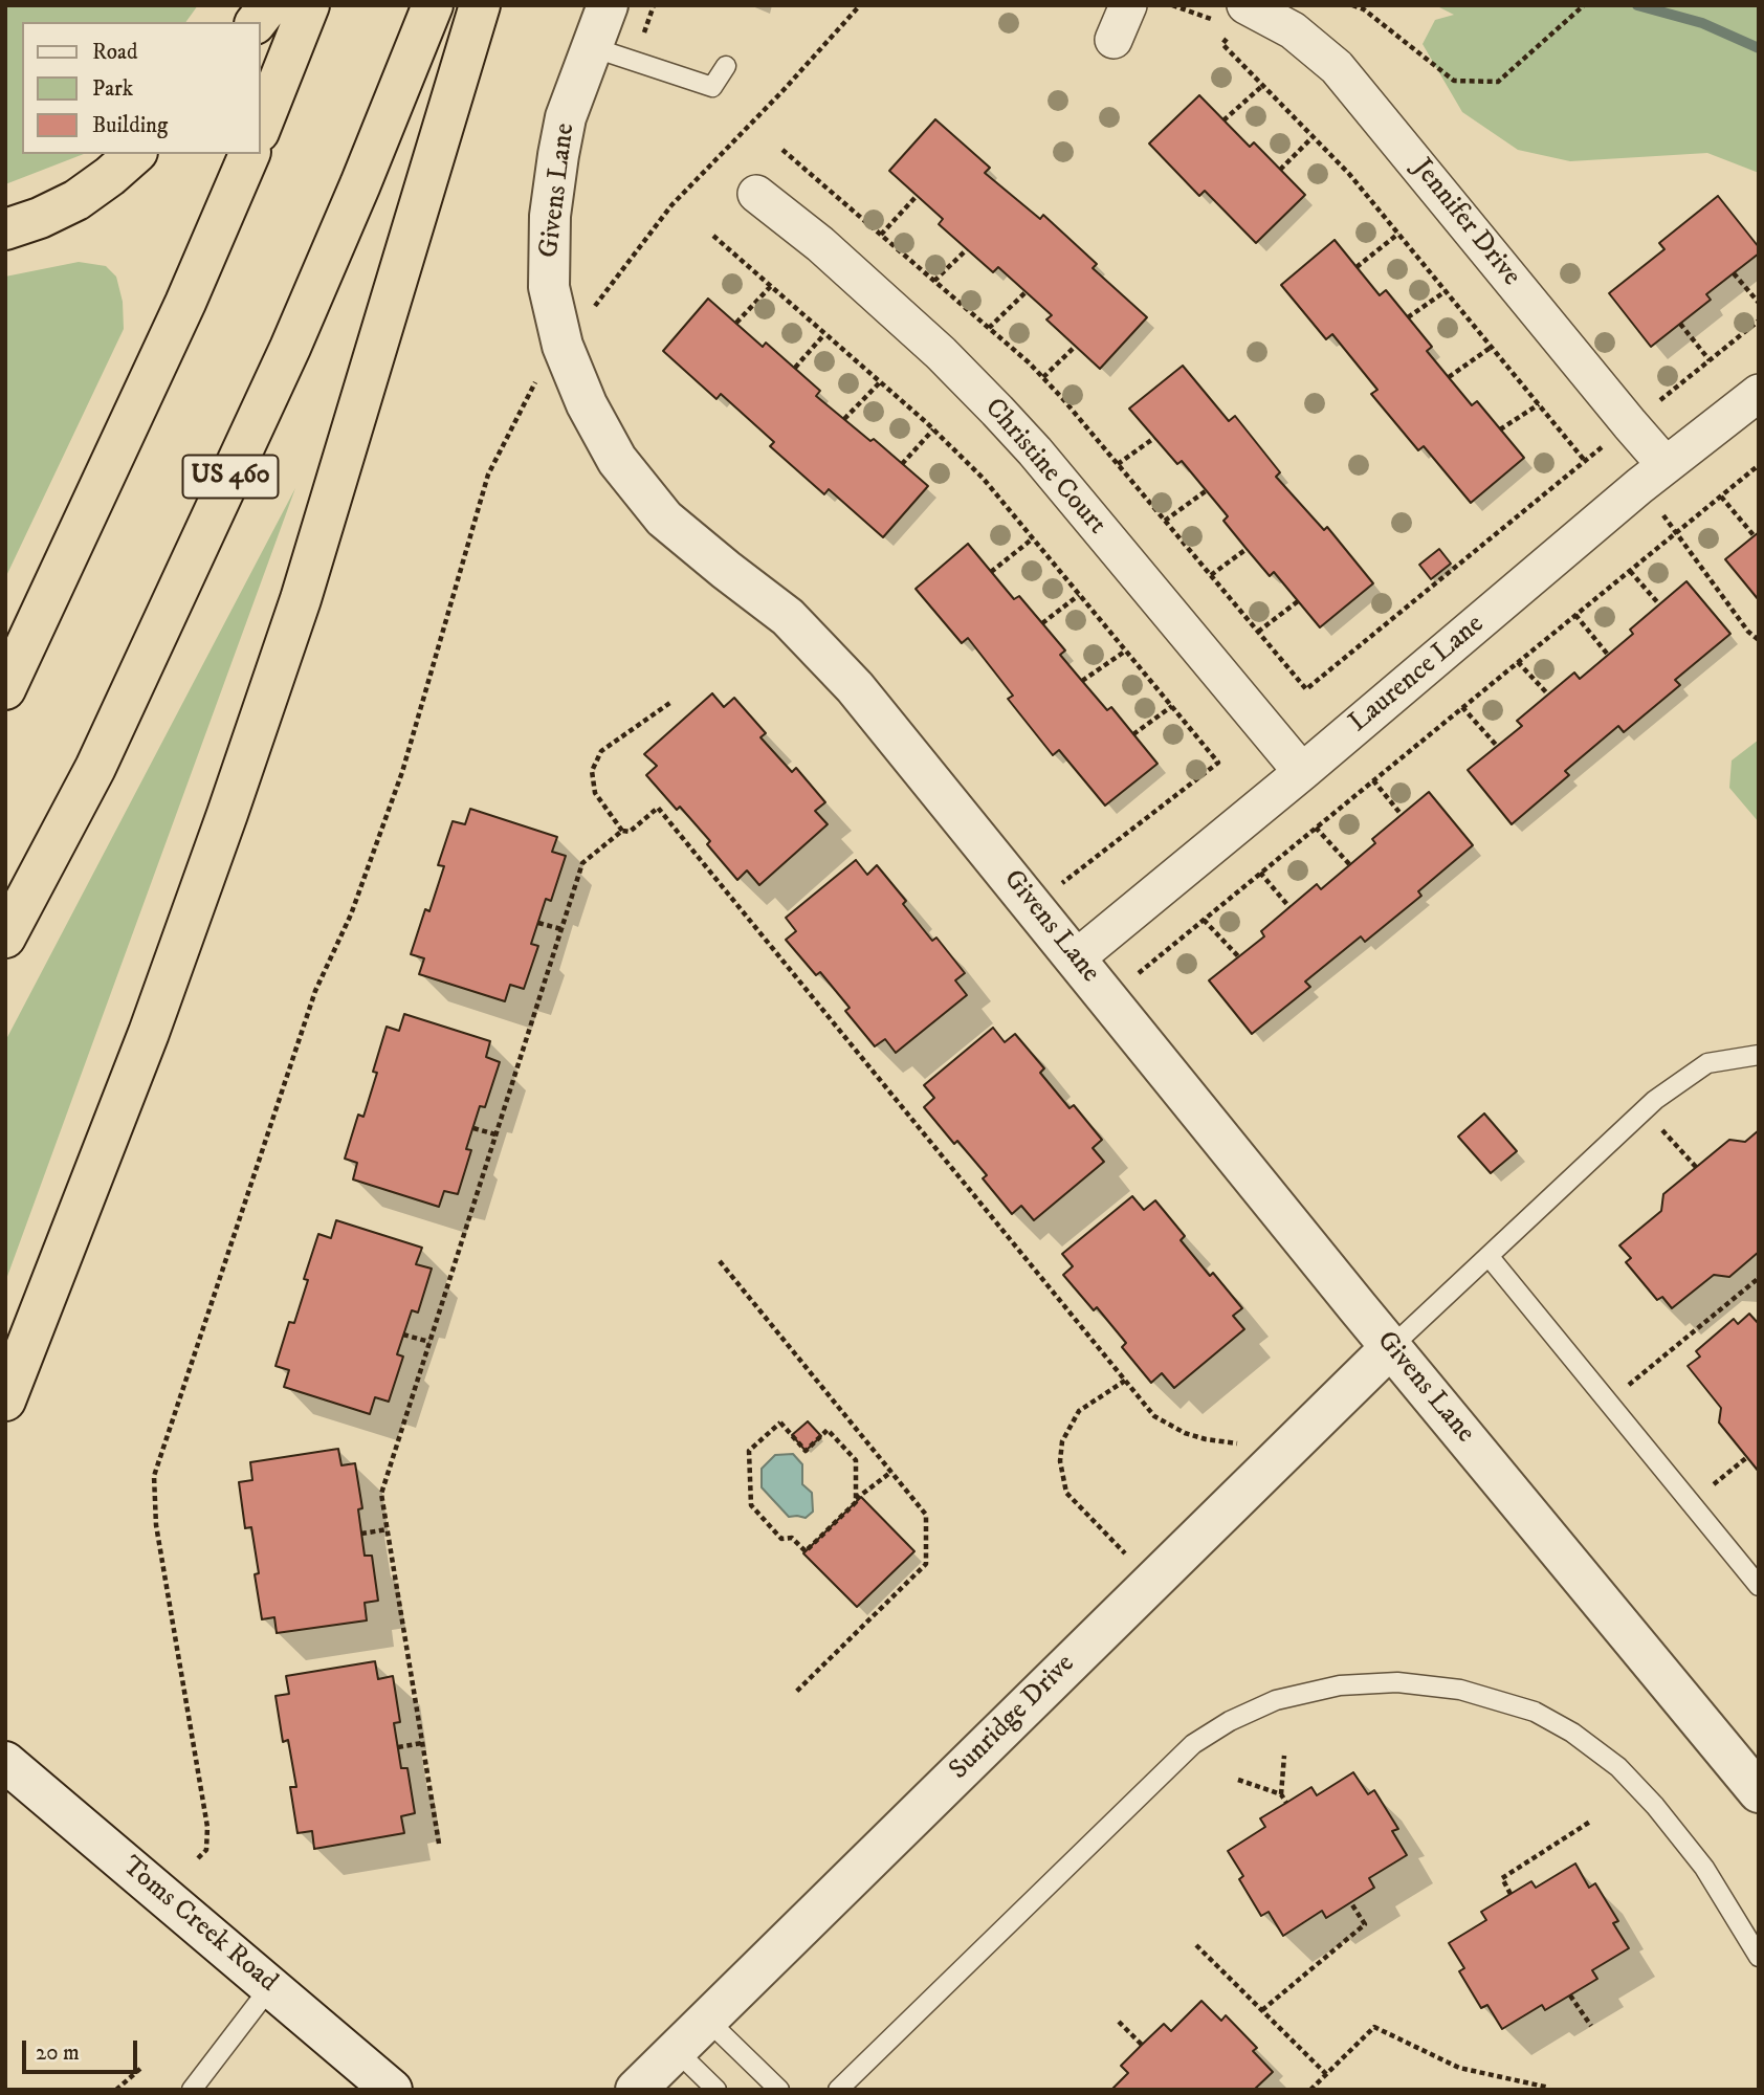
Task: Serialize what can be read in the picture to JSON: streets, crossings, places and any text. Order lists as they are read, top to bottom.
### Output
{
  "streets": {
    "highway": ["US 460"],
    "street": [
      "Givens Lane",
      "Jennifer Drive",
      "Christine Court",
      "Laurence Lane",
      "Sunridge Drive",
      "Toms Creek Road"
    ]
  },
  "crossings": [
    ["Givens Lane", "Laurence Lane"],
    ["Givens Lane", "Sunridge Drive"],
    ["Jennifer Drive", "Laurence Lane"],
    ["Christine Court", "Laurence Lane"]
  ],
  "legend": ["Road", "Park", "Building"],
  "scale_bar": "20 m"
}
